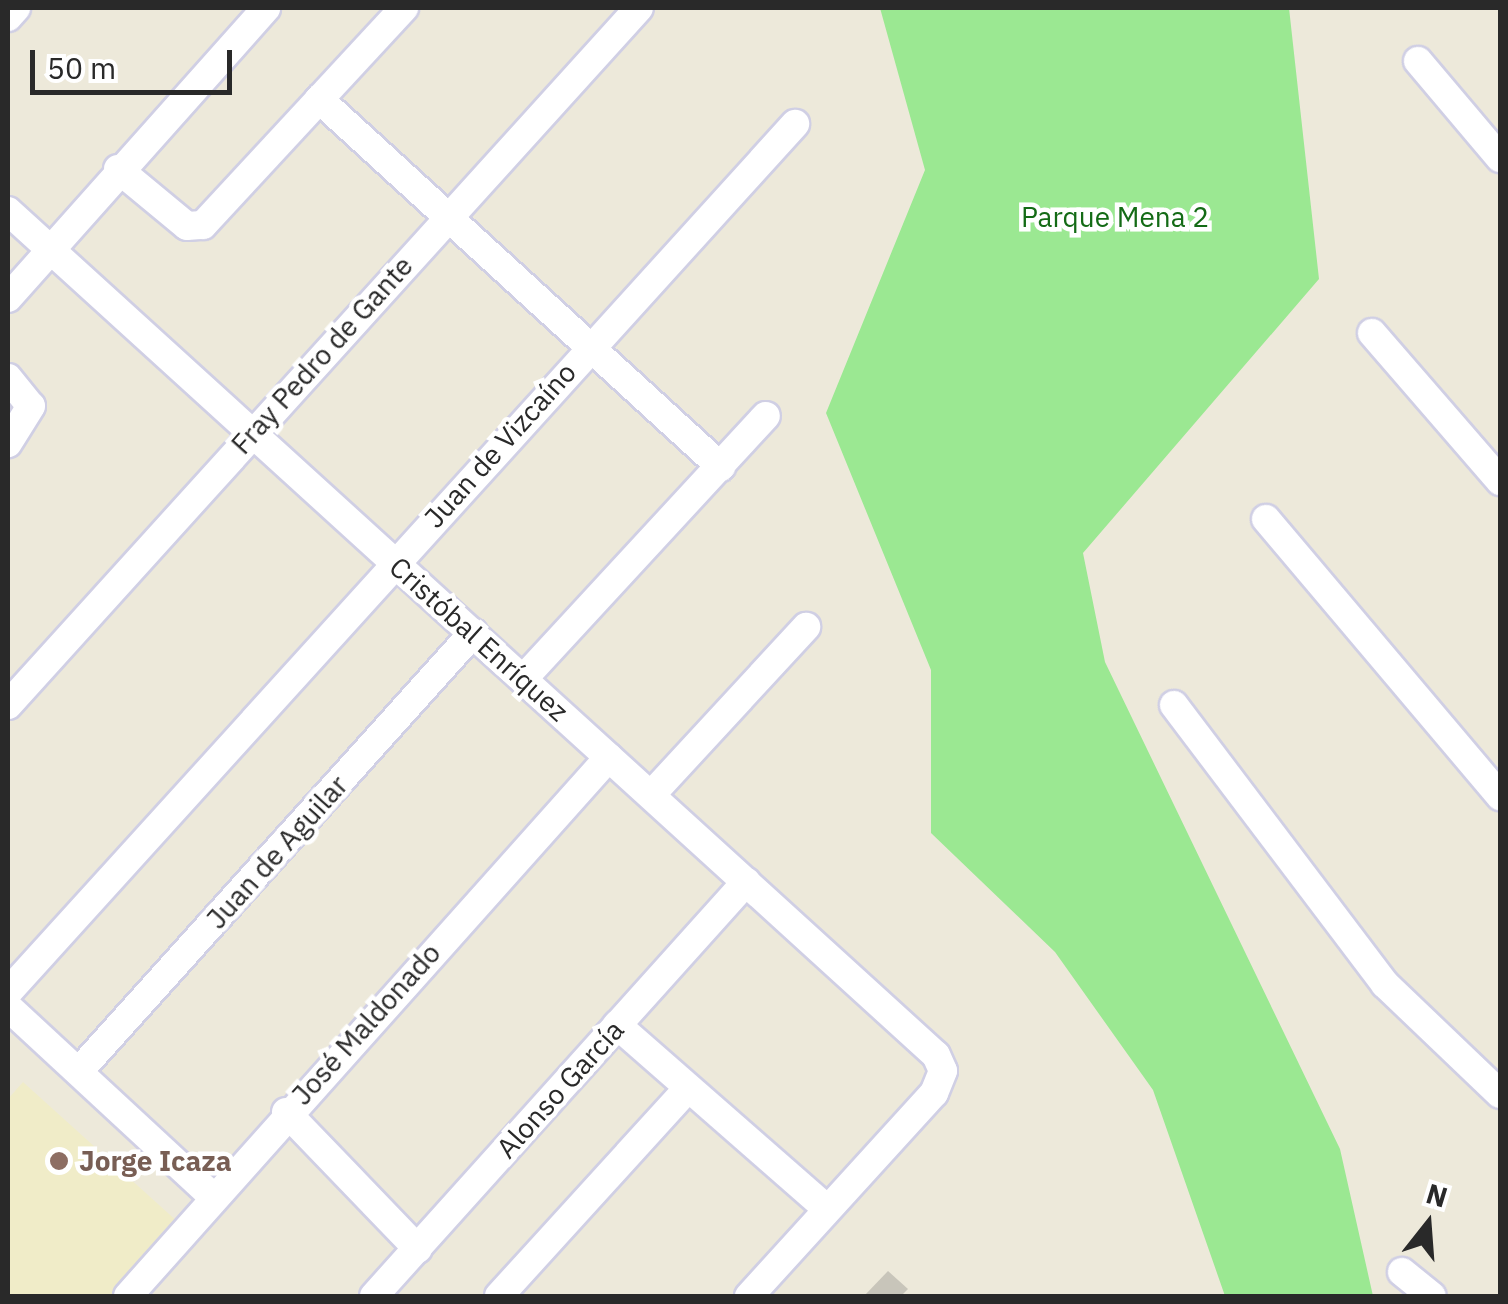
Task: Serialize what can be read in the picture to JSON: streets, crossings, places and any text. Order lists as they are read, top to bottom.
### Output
{
  "streets": {
    "street": [
      "Fray Pedro de Gante",
      "Juan de Vizcaíno",
      "Cristóbal Enríquez",
      "Juan de Aguilar",
      "José Maldonado",
      "Alonso García"
    ]
  },
  "crossings": [
    ["Fray Pedro de Gante", "Cristóbal Enríquez"],
    ["Juan de Vizcaíno", "Cristóbal Enríquez"],
    ["Cristóbal Enríquez", "Juan de Aguilar"],
    ["Cristóbal Enríquez", "José Maldonado"],
    ["Cristóbal Enríquez", "Alonso García"]
  ],
  "parks": ["Parque Mena 2"],
  "places": ["Jorge Icaza"],
  "scale_bar": "50 m",
  "north": "top"
}
